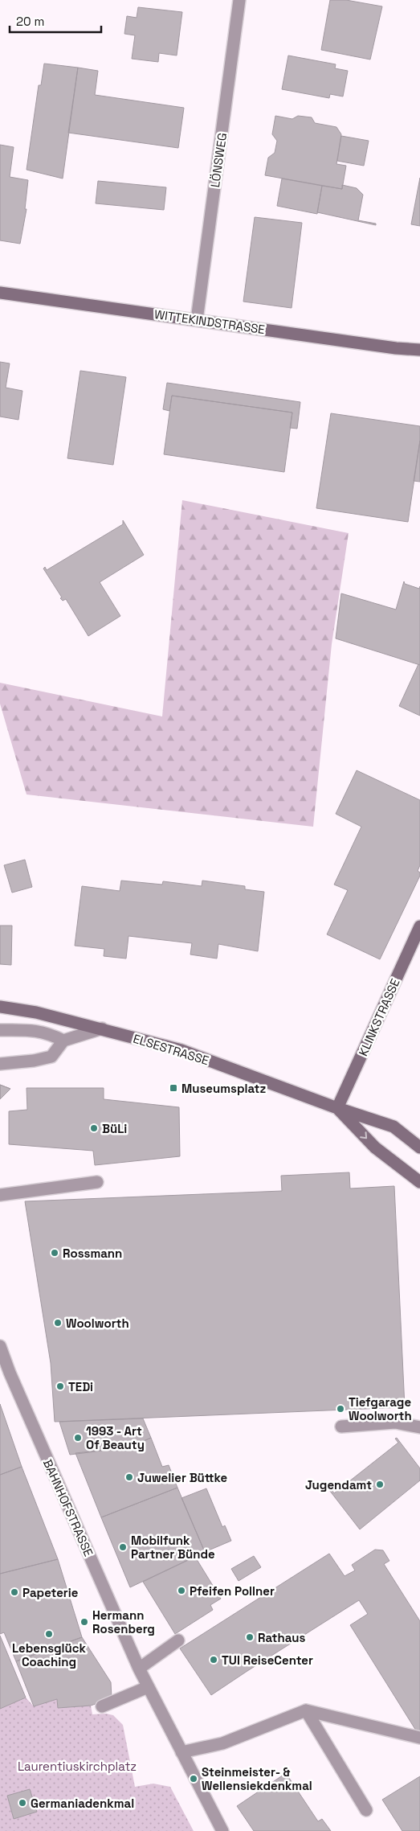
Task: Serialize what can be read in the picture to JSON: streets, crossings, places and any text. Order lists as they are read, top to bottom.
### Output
{
  "streets": {
    "street": [
      "LÖNSWEG",
      "WITTEKINDSTRASSE",
      "KLINKSTRASSE",
      "ELSESTRASSE",
      "BAHNHOFSTRASSE"
    ]
  },
  "crossings": [
    ["LÖNSWEG", "WITTEKINDSTRASSE"],
    ["KLINKSTRASSE", "ELSESTRASSE"]
  ],
  "parks": ["Laurentiuskirchplatz"],
  "places": {
    "transit": ["Museumsplatz"],
    "other": [
      "BüLi",
      "Rossmann",
      "Woolworth",
      "TEDi",
      "Tiefgarage Woolworth",
      "1993 - Art Of Beauty",
      "Juwelier Büttke",
      "Jugendamt",
      "Mobilfunk Partner Bünde",
      "Pfeifen Pollner",
      "Papeterie",
      "Hermann Rosenberg",
      "Lebensglück Coaching",
      "Rathaus",
      "TUI ReiseCenter",
      "Steinmeister- & Wellensiekdenkmal",
      "Germaniadenkmal"
    ]
  },
  "scale_bar": "20 m"
}
